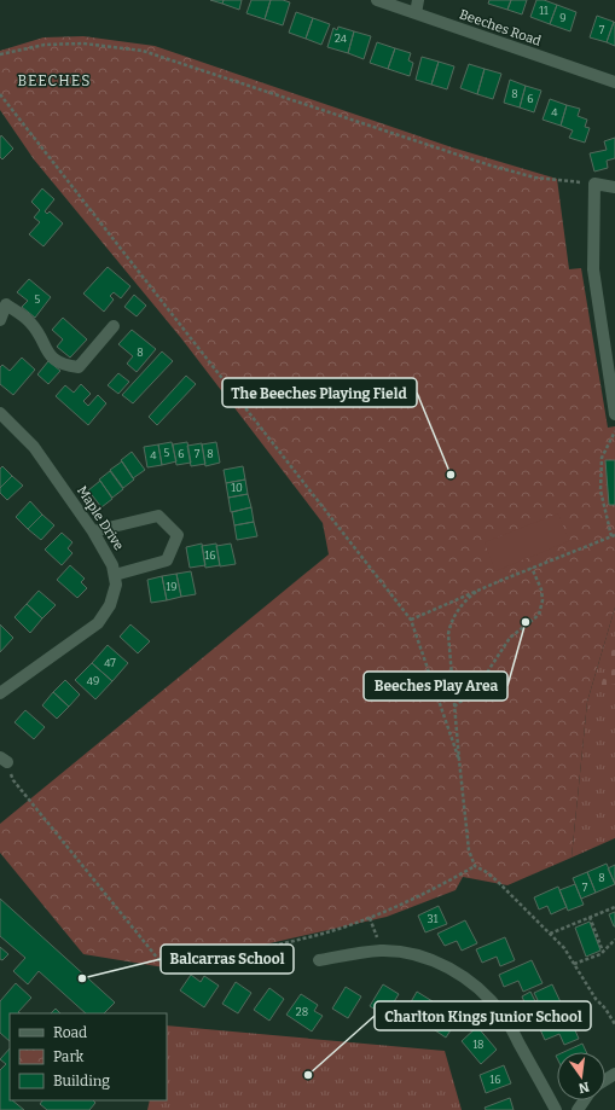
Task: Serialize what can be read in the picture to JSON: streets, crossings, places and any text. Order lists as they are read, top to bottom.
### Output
{
  "streets": {
    "street": ["Beeches Road", "Maple Drive"]
  },
  "districts": ["BEECHES"],
  "places": [
    "The Beeches Playing Field",
    "Beeches Play Area",
    "Balcarras School",
    "Charlton Kings Junior School"
  ],
  "house_numbers": [
    "11",
    "9",
    "7",
    "24",
    "8",
    "6",
    "4",
    "5",
    "8",
    "5",
    "6",
    "7",
    "8",
    "4",
    "10",
    "16",
    "19",
    "47",
    "49",
    "8",
    "7",
    "31",
    "28",
    "18",
    "16"
  ],
  "legend": ["Road", "Park", "Building"],
  "north": "bottom"
}
